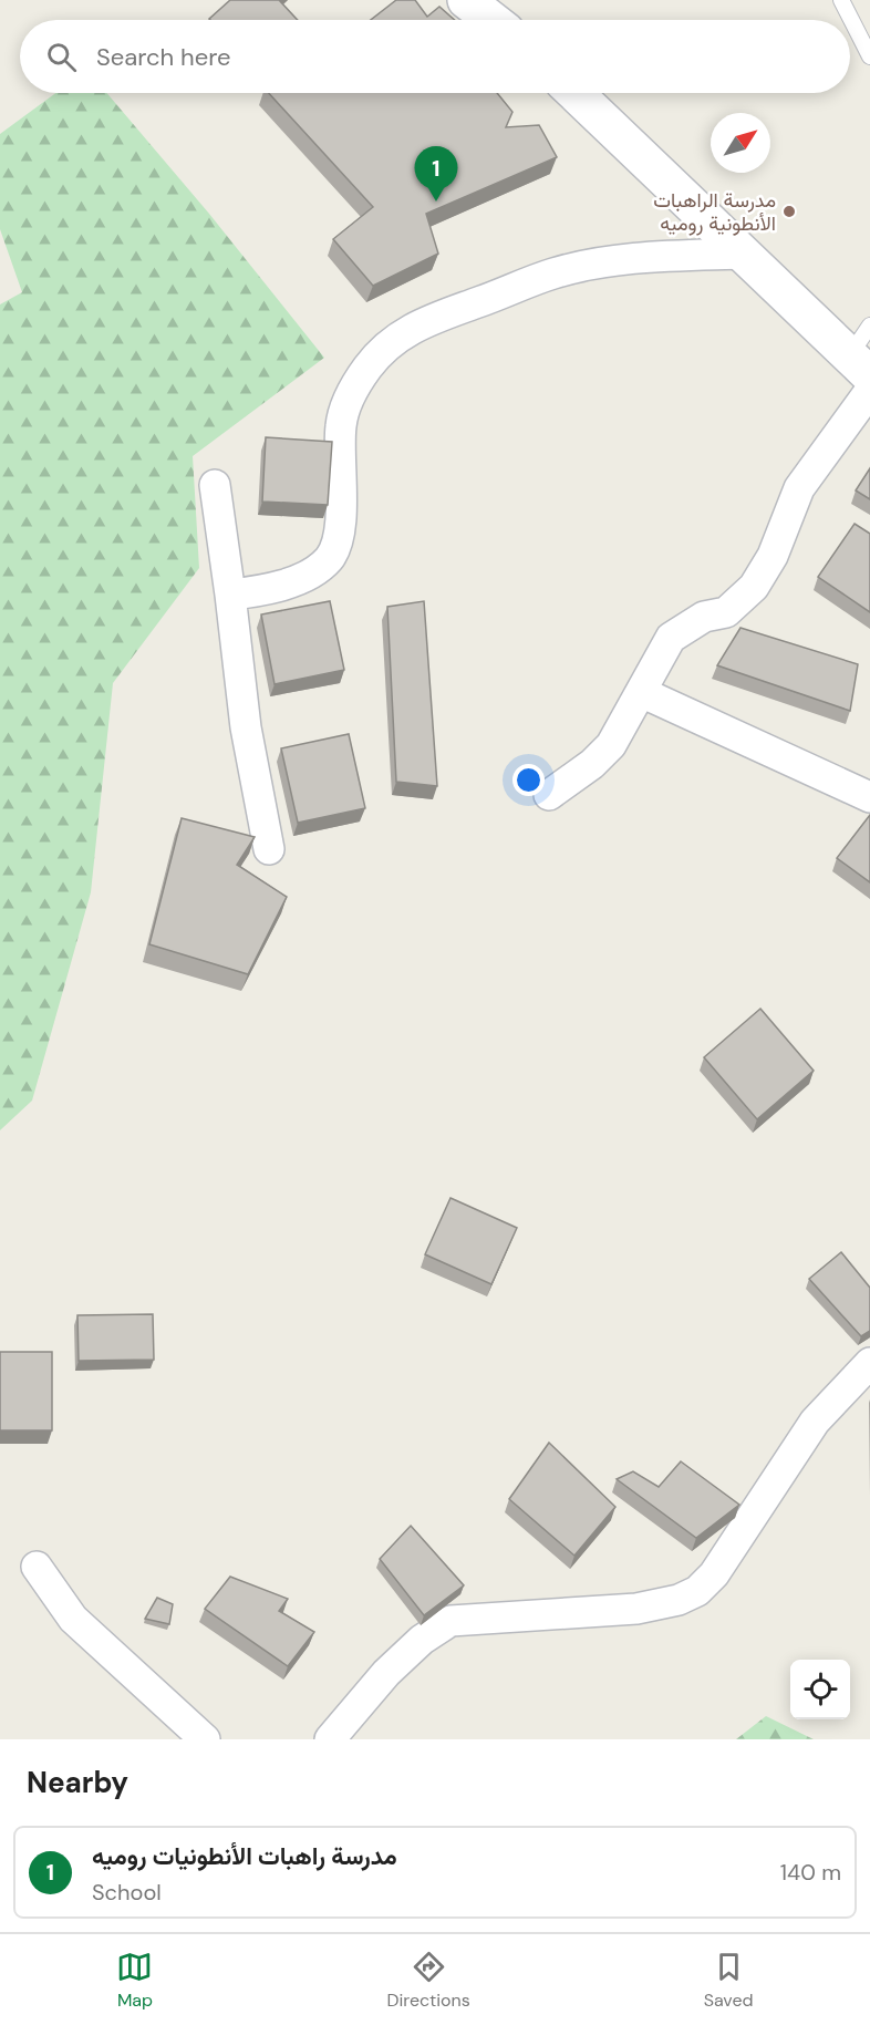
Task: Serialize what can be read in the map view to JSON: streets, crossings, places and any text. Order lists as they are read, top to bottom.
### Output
{
  "places": ["مدرسة الراهبات الأنطونية روميه"],
  "north": "top right",
  "page": {
    "search": "Search here",
    "pins": "1",
    "heading": "Nearby",
    "list": [
      {
        "mark": "1",
        "name": "مدرسة راهبات الأنطونيات روميه",
        "note": "School",
        "value": "140 m"
      }
    ],
    "nav": ["Map", "Directions", "Saved"]
  }
}
